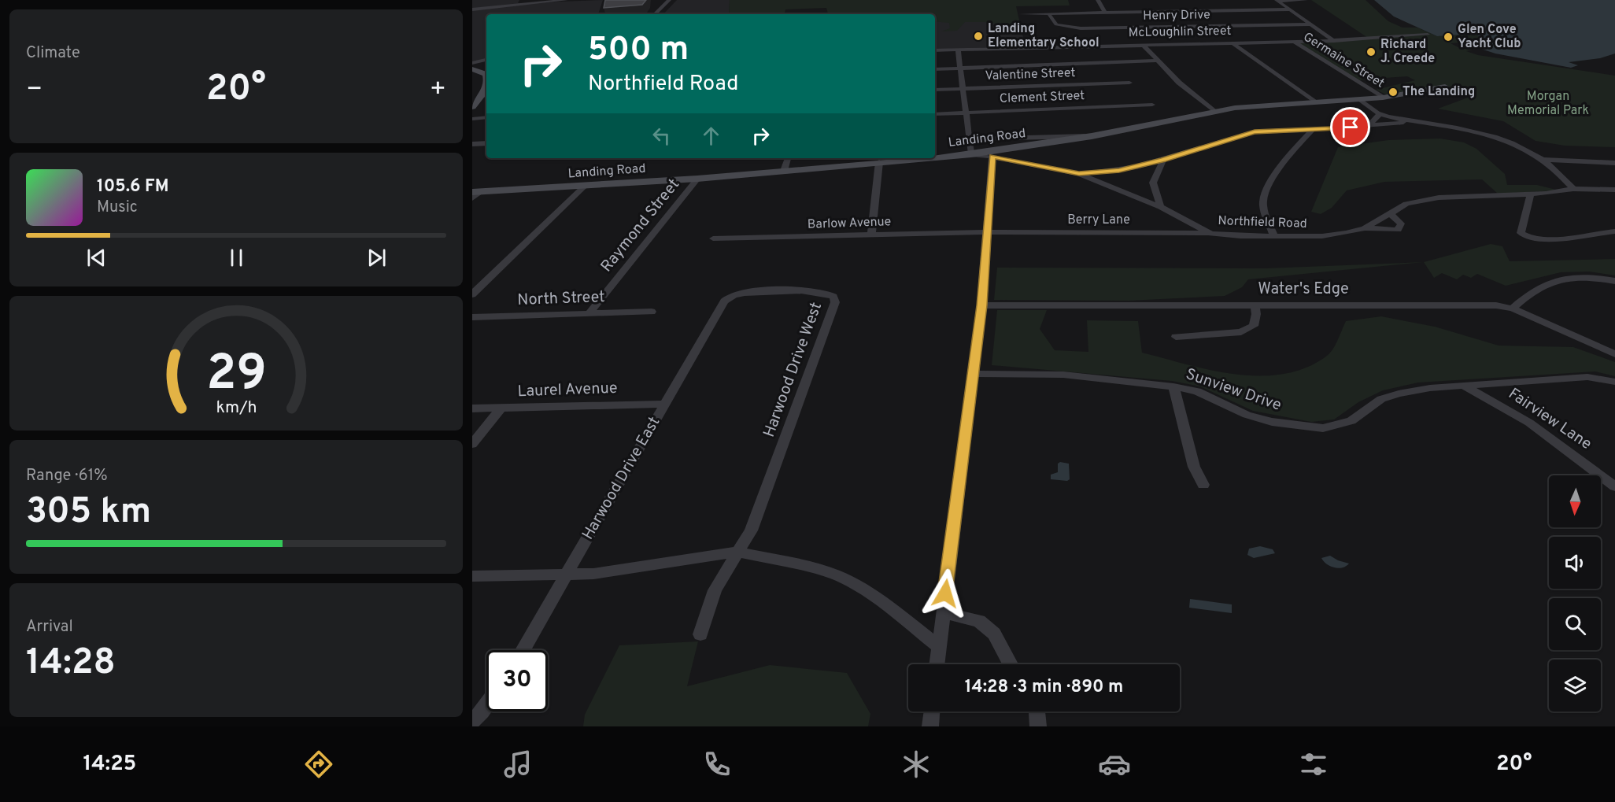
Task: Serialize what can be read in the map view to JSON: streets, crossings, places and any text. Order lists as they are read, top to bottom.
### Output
{
  "streets": {
    "street": [
      "Henry Drive",
      "McLoughlin Street",
      "Germaine Street",
      "Valentine Street",
      "Clement Street",
      "Landing Road",
      "Berry Lane",
      "Northfield Road",
      "Barlow Avenue",
      "Raymond Street",
      "Water's Edge",
      "North Street",
      "Harwood Drive West",
      "Laurel Avenue",
      "Sunview Drive",
      "Fairview Lane",
      "Harwood Drive East"
    ]
  },
  "crossings": [
    ["McLoughlin Street", "Germaine Street"],
    ["Germaine Street", "Landing Road"],
    ["Landing Road", "Northfield Road"],
    ["Landing Road", "Raymond Street"],
    ["Berry Lane", "Northfield Road"],
    ["Berry Lane", "Barlow Avenue"],
    ["Raymond Street", "North Street"],
    ["Harwood Drive West", "Harwood Drive East"],
    ["Laurel Avenue", "Harwood Drive East"],
    ["Sunview Drive", "Fairview Lane"]
  ],
  "parks": ["Morgan Memorial Park"],
  "places": [
    "Landing Elementary School",
    "Glen Cove Yacht Club",
    "Richard J. Creede",
    "The Landing"
  ],
  "north": "bottom",
  "page": {
    "tile": [
      "Climate",
      ["Range · 61%", "305 km"],
      ["Arrival", "14:28"]
    ],
    "turn": ["500 m", "Northfield Road"],
    "heat": ["−", "20°", "+"],
    "song": ["105.6 FM", "Music"],
    "limit": "30",
    "trip": "14:28 · 3 min · 890 m",
    "tabs": ["14:25", "20°"],
    "gauge": ["29", "km/h"]
  }
}
